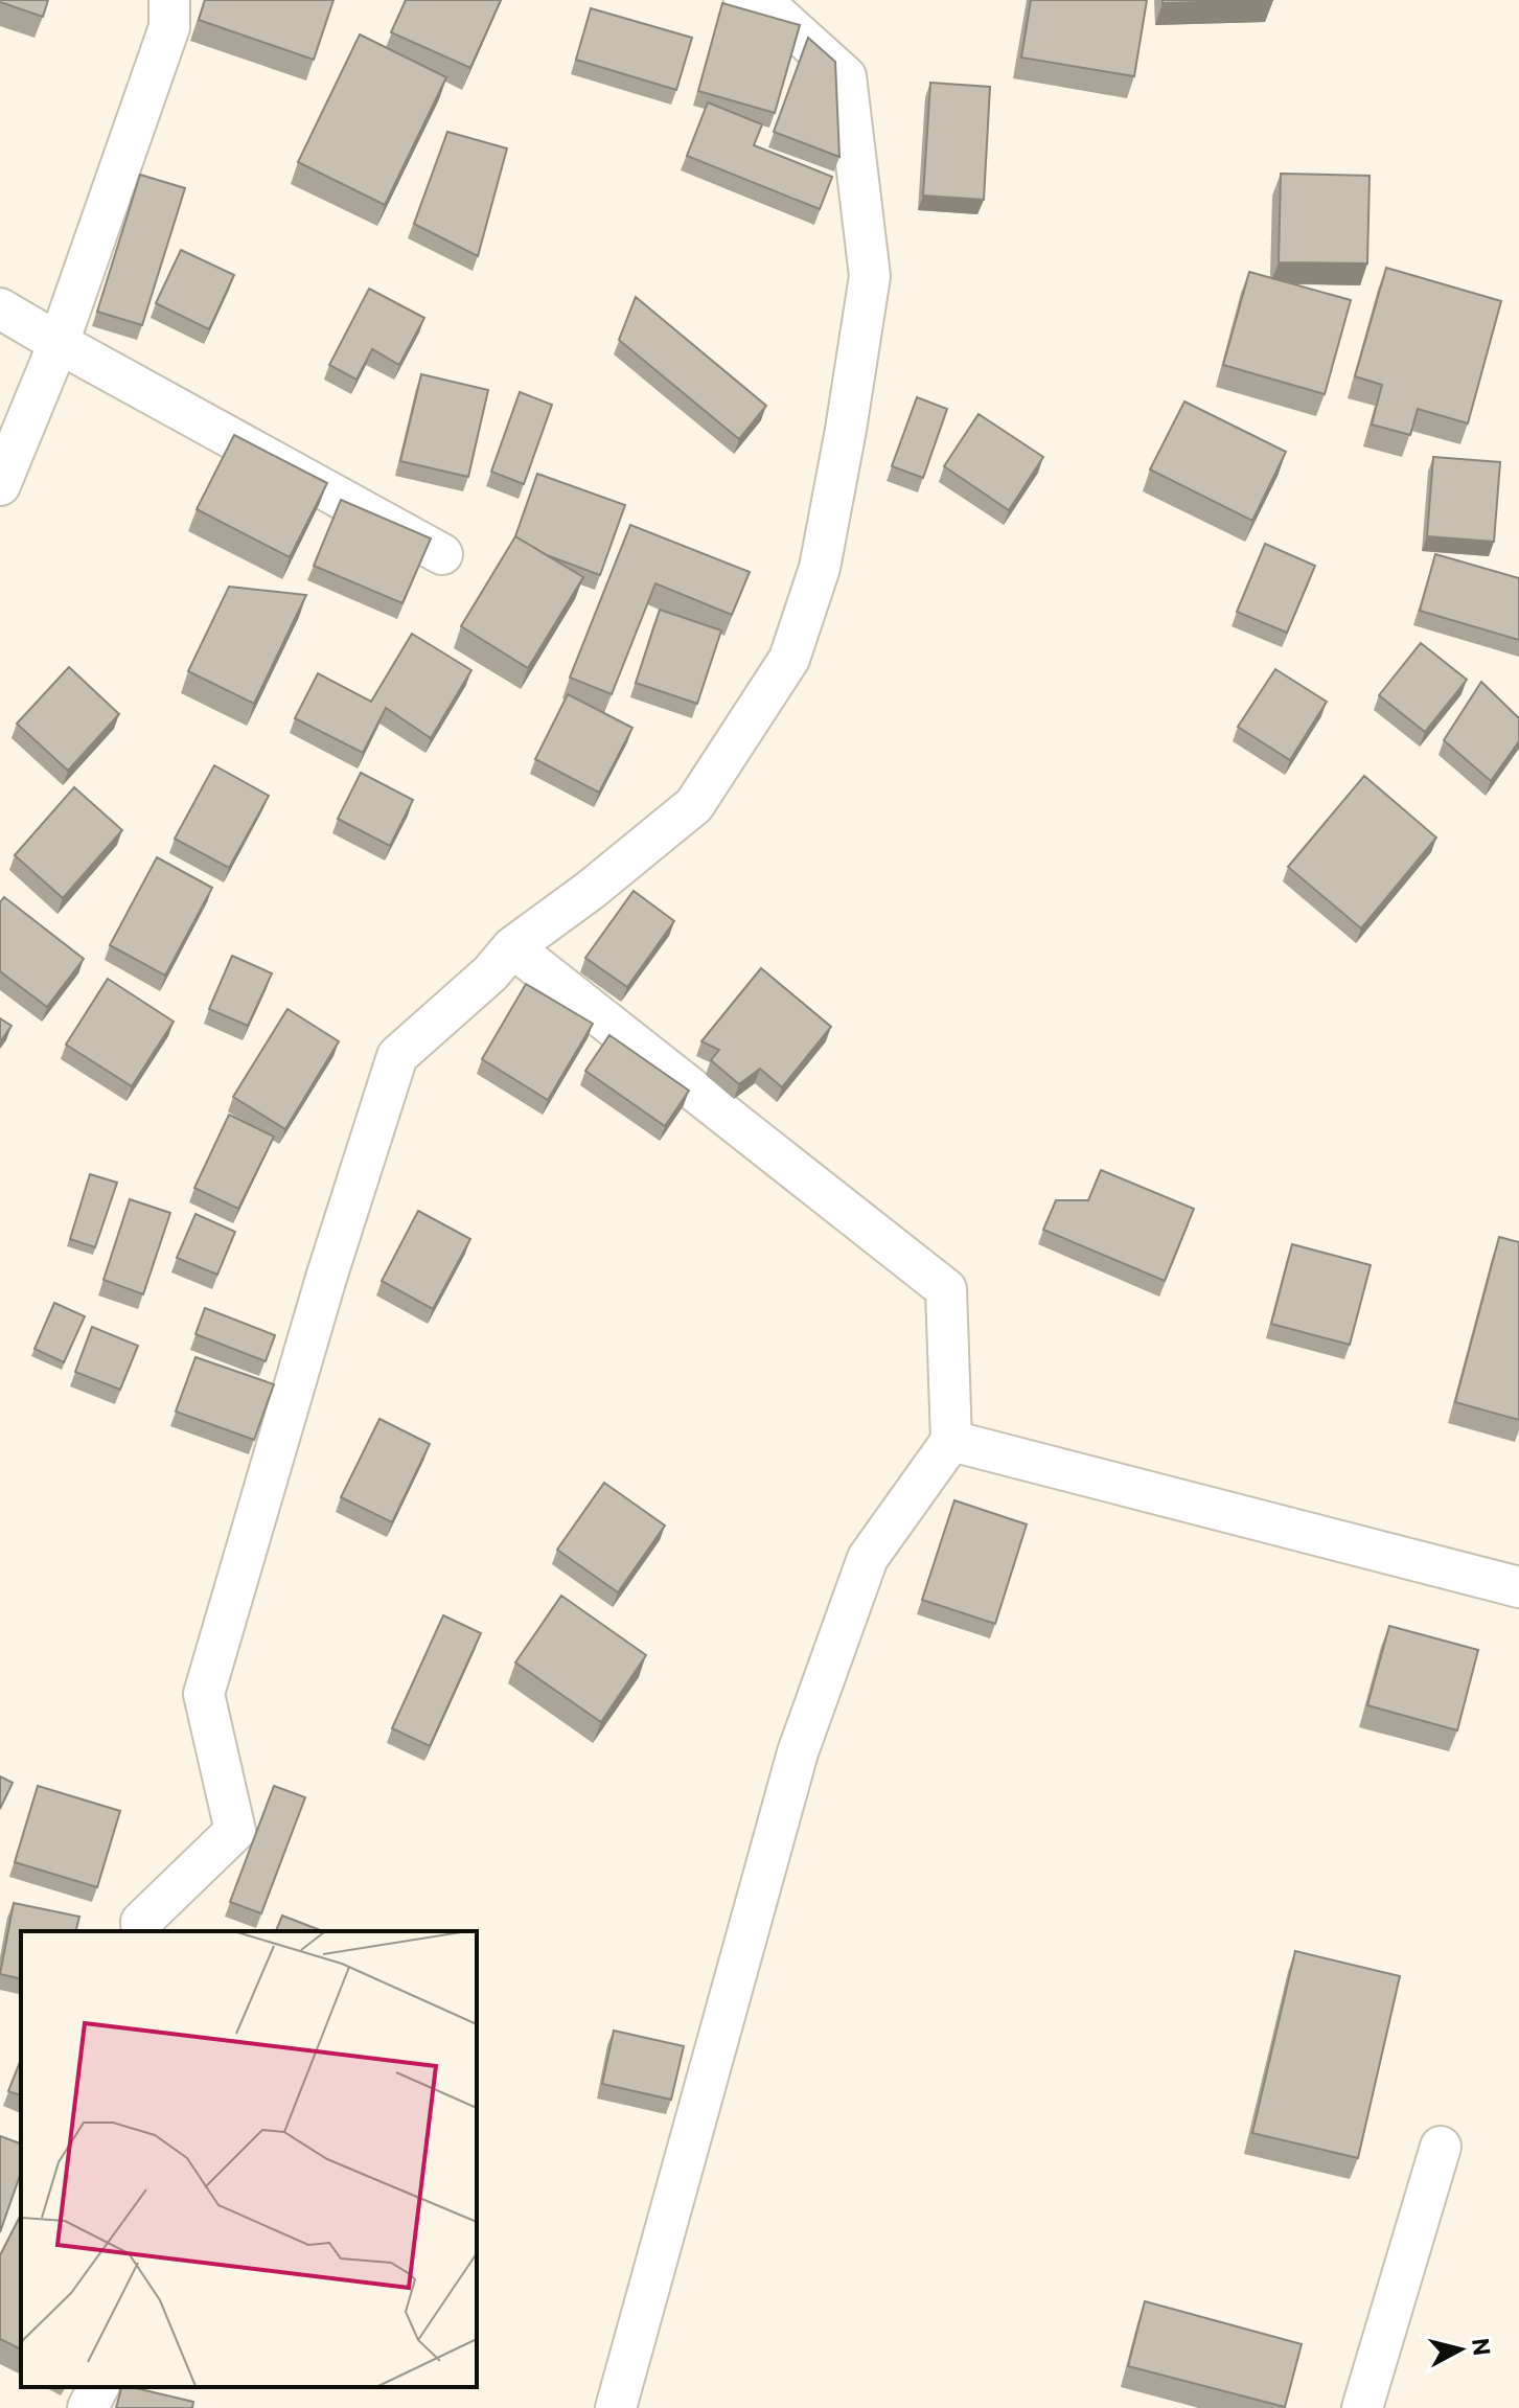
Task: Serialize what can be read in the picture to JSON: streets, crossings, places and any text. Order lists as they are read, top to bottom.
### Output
{
  "north": "right"
}
